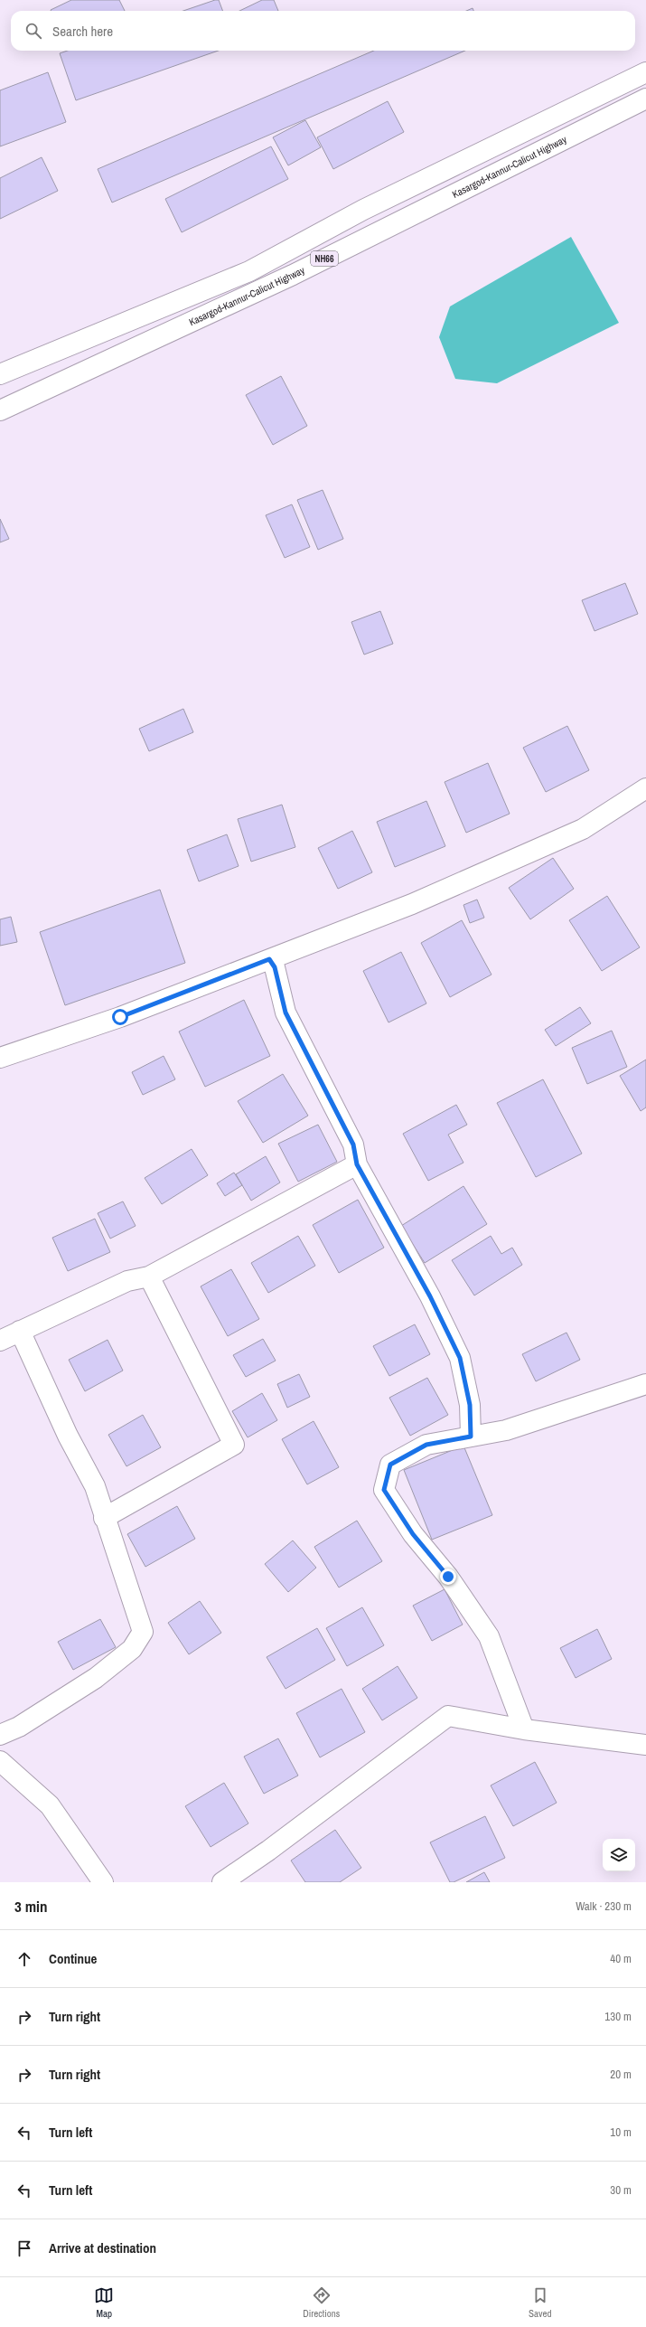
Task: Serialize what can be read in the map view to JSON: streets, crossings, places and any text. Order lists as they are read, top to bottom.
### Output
{
  "streets": {
    "main road": ["Kasargod-Kannur-Calicut Highway", "NH66"]
  },
  "page": {
    "search": "Search here",
    "heading": ["3 min", "Walk · 230 m"],
    "list": [
      ["Continue", "40 m"],
      ["Turn right", "130 m"],
      ["Turn right", "20 m"],
      ["Turn left", "10 m"],
      ["Turn left", "30 m"],
      "Arrive at destination"
    ],
    "nav": ["Map", "Directions", "Saved"]
  }
}
